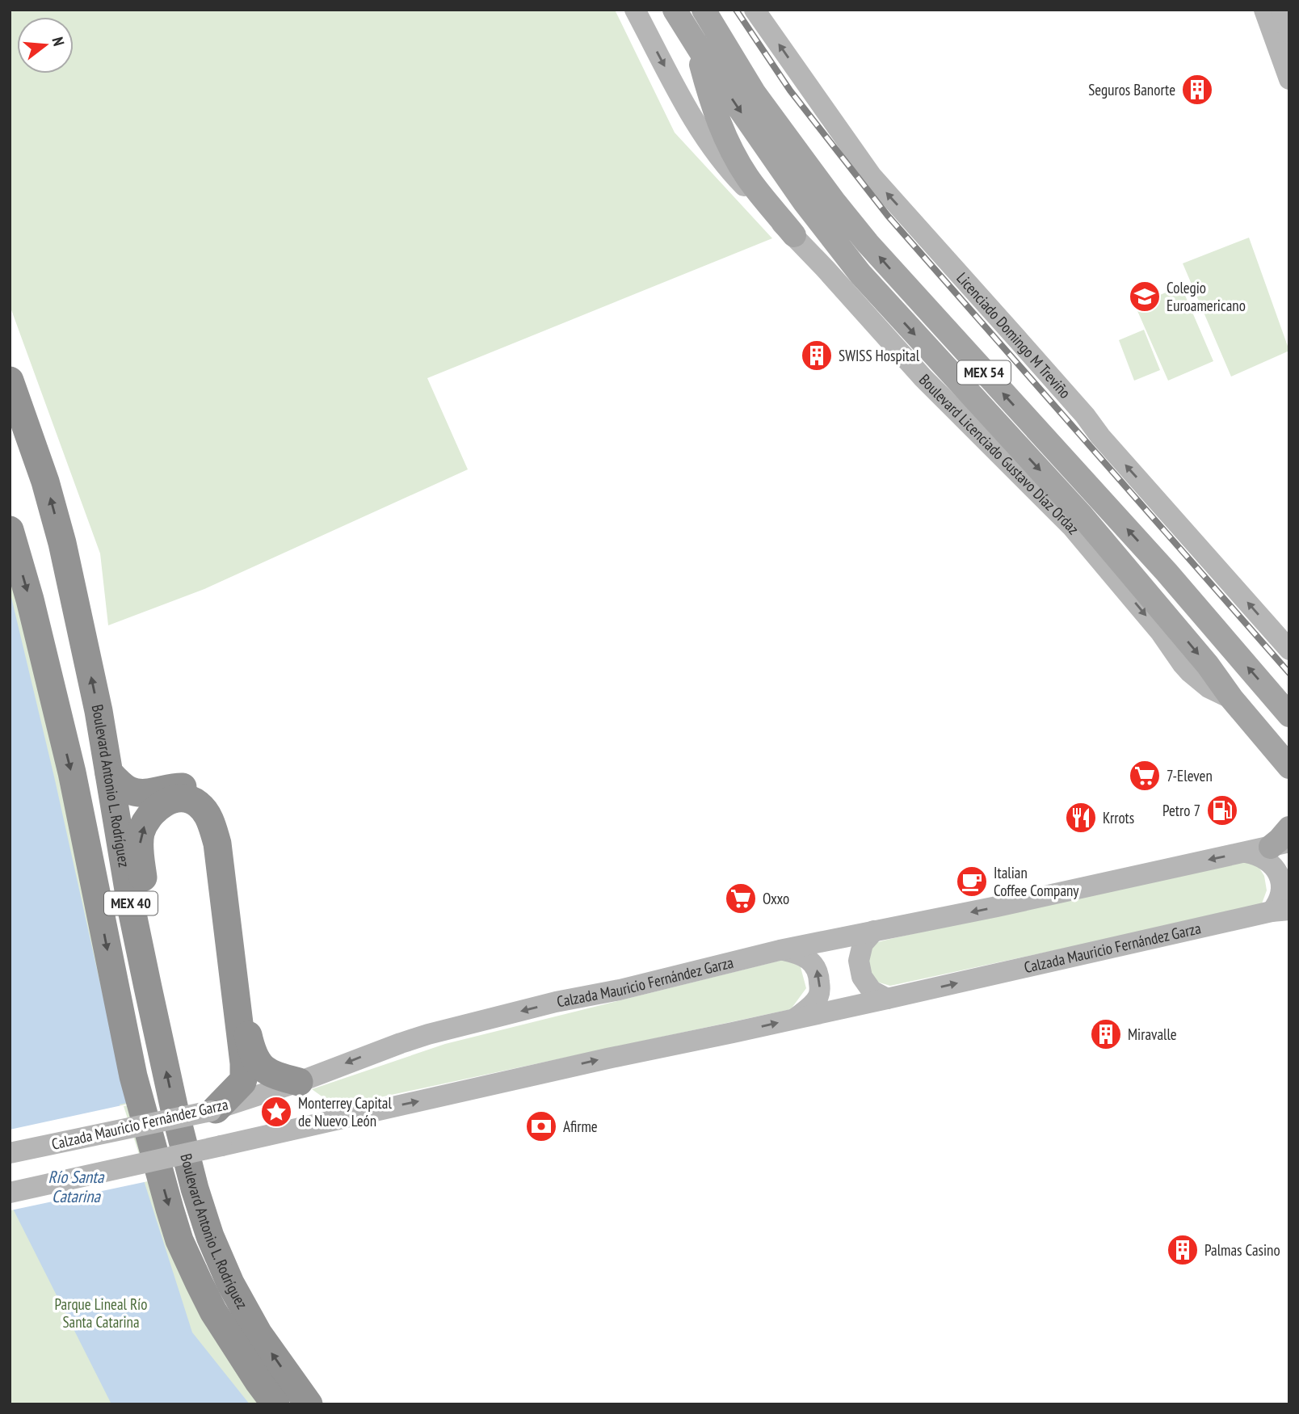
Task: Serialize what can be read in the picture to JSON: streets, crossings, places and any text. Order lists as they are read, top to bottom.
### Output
{
  "streets": {
    "highway": ["Boulevard Antonio L. Rodríguez", "MEX 40"],
    "main road": [
      "Licenciado Domingo M Treviño",
      "MEX 54",
      "Boulevard Licenciado Gustavo Díaz Ordaz",
      "Calzada Mauricio Fernández Garza"
    ]
  },
  "water": ["Río Santa Catarina"],
  "parks": ["Parque Lineal Río Santa Catarina"],
  "places": {
    "building": [
      "Seguros Banorte",
      "SWISS Hospital",
      "Miravalle",
      "Palmas Casino"
    ],
    "school or university": ["Colegio Euroamericano"],
    "supermarket": ["7-Eleven", "Oxxo"],
    "fuel station": ["Petro 7"],
    "restaurant": ["Krrots"],
    "cafe": ["Italian Coffee Company"],
    "place": ["Monterrey Capital de Nuevo León"],
    "bank": ["Afirme"]
  },
  "north": "right"
}
